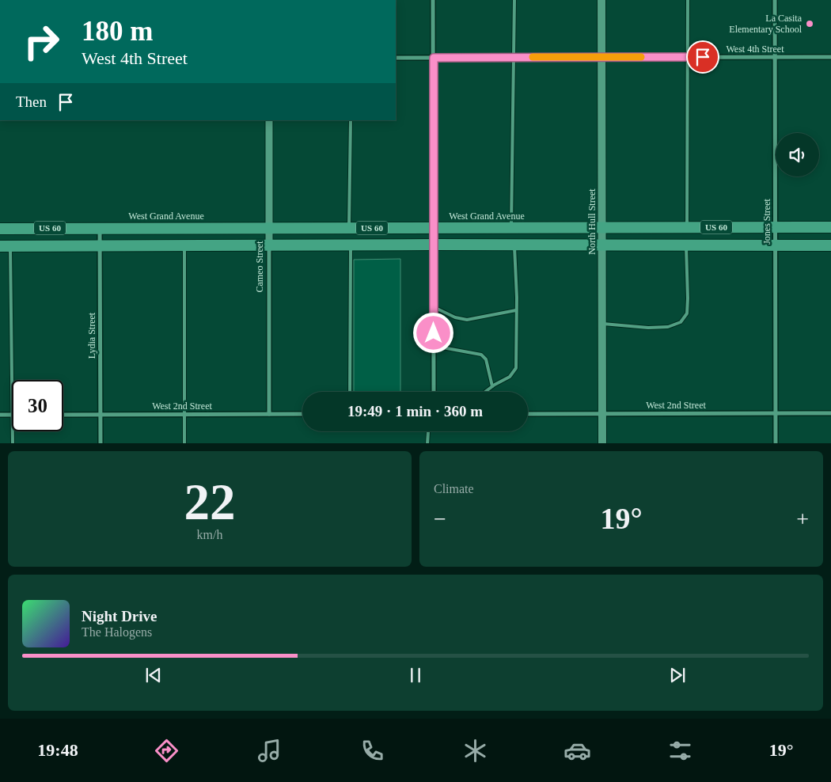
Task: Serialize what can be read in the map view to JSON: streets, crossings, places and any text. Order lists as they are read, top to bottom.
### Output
{
  "streets": {
    "highway": ["West Grand Avenue", "US 60"],
    "main road": ["North Hull Street"],
    "street": [
      "West 4th Street",
      "Jones Street",
      "Cameo Street",
      "Lydia Street",
      "West 2nd Street"
    ]
  },
  "crossings": [
    ["West 4th Street", "North Hull Street"],
    ["West 4th Street", "Jones Street"],
    ["West Grand Avenue", "North Hull Street"],
    ["West Grand Avenue", "Jones Street"],
    ["West Grand Avenue", "Cameo Street"],
    ["West Grand Avenue", "Lydia Street"],
    ["North Hull Street", "US 60"],
    ["North Hull Street", "West 2nd Street"],
    ["Jones Street", "US 60"],
    ["Jones Street", "West 2nd Street"],
    ["US 60", "Cameo Street"],
    ["US 60", "Lydia Street"],
    ["Cameo Street", "West 2nd Street"],
    ["Lydia Street", "West 2nd Street"]
  ],
  "places": ["La Casita Elementary School"],
  "page": {
    "turn": ["180 m", "West 4th Street"],
    "then": "Then",
    "limit": "30",
    "trip": "19:49 · 1 min · 360 m",
    "tile": [
      ["22", "km/h"],
      "Climate"
    ],
    "heat": ["−", "19°", "+"],
    "song": ["Night Drive", "The Halogens"],
    "tabs": ["19:48", "19°"]
  }
}
